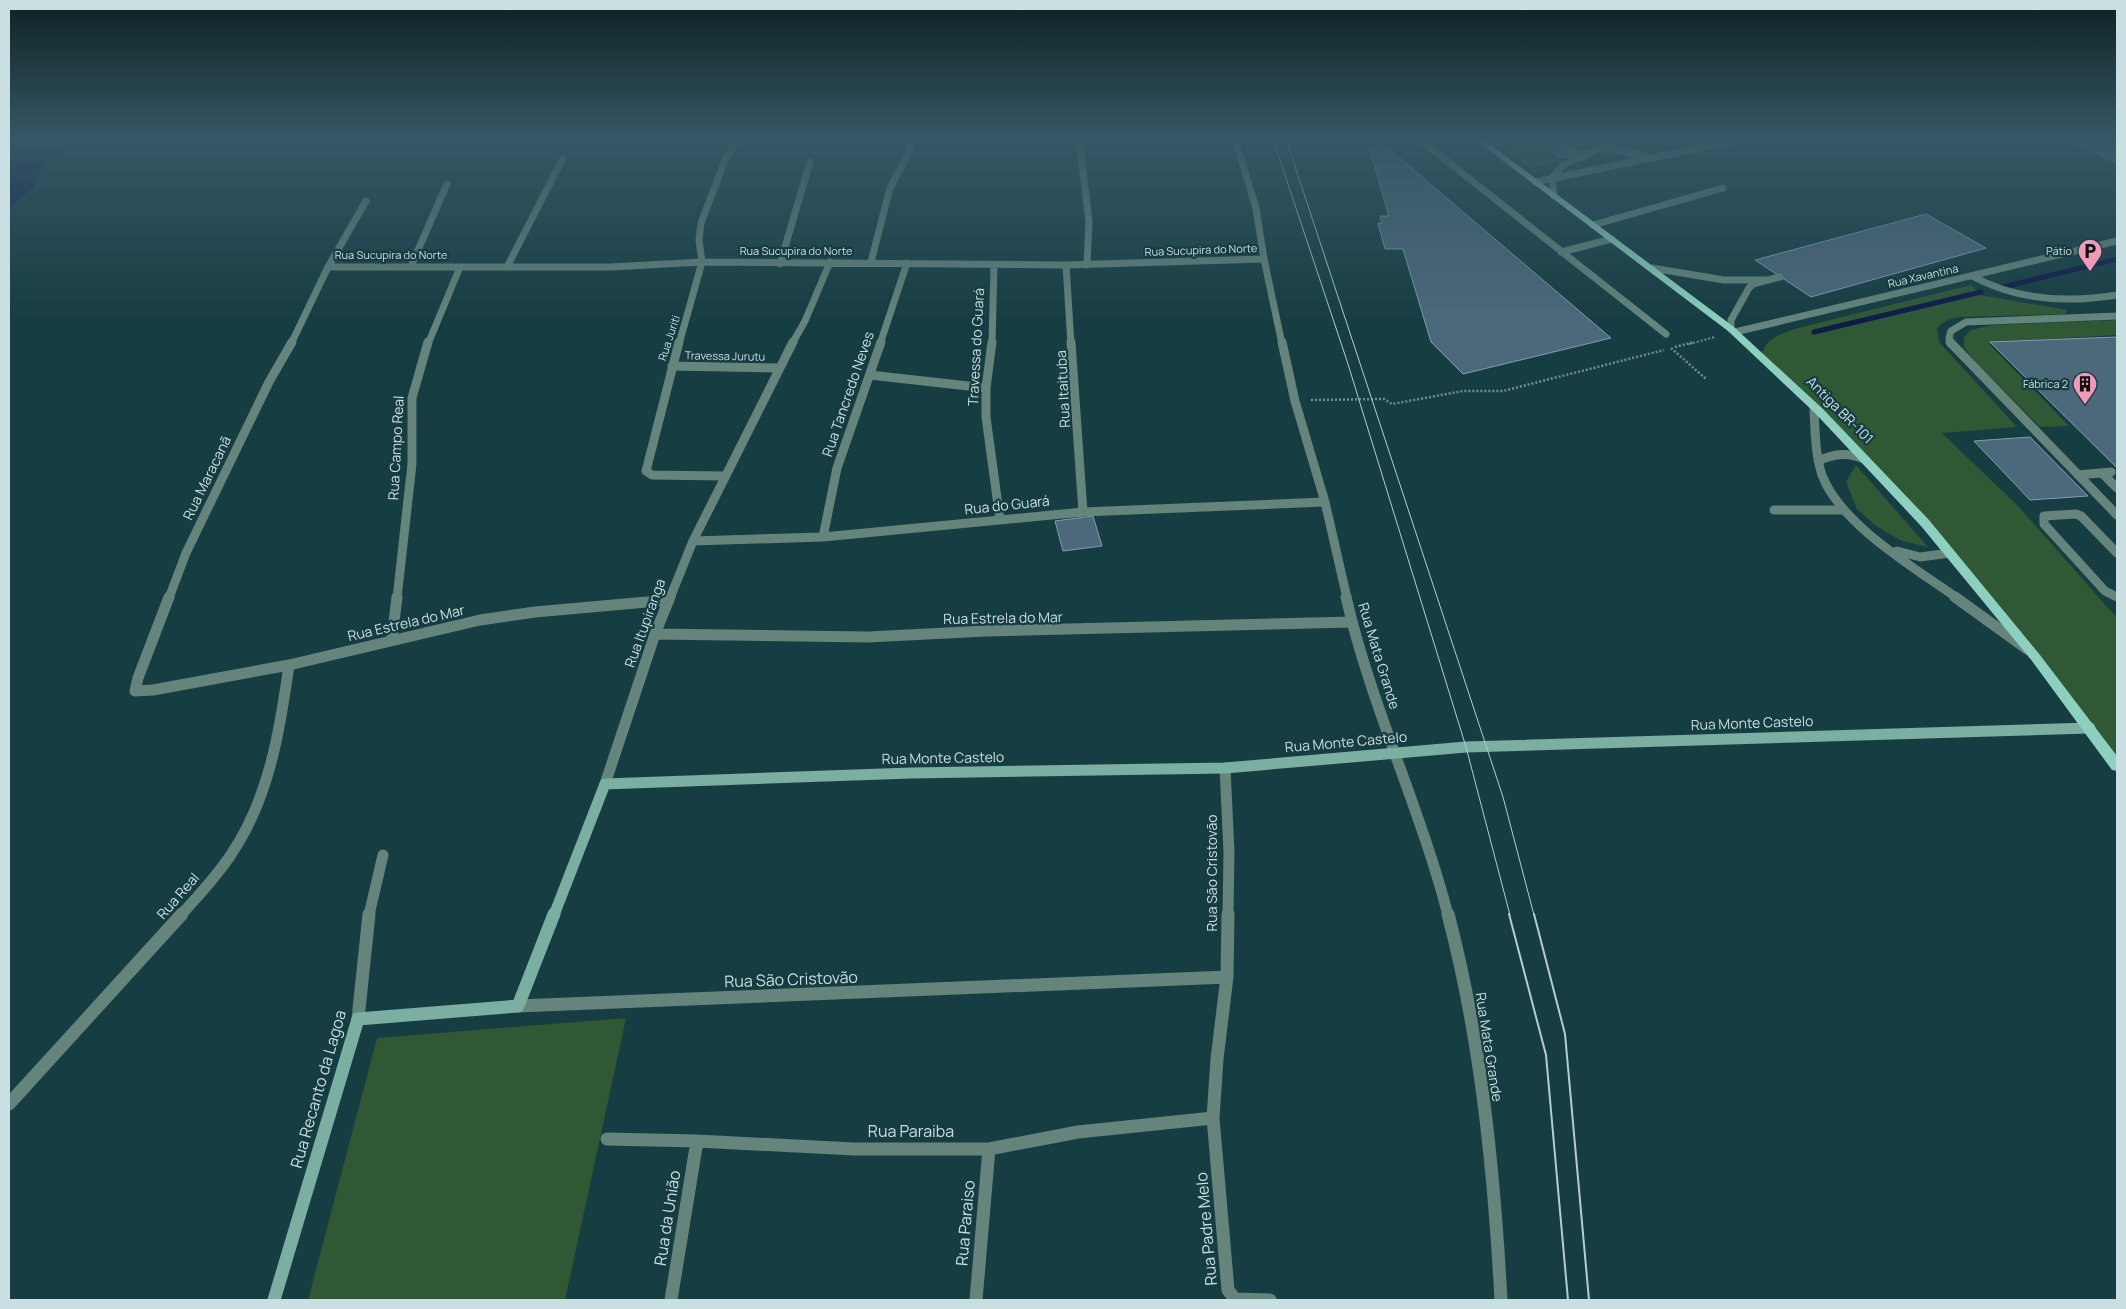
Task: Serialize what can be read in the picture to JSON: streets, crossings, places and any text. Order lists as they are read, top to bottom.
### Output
{
  "streets": {
    "main road": ["Antiga BR-101"],
    "street": [
      "Rua Sucupira do Norte",
      "Rua Xavantina",
      "Rua Juriti",
      "Travessa do Guará",
      "Travessa Jurutu",
      "Rua Itaituba",
      "Rua Tancredo Neves",
      "Rua Campo Real",
      "Rua Maracanã",
      "Rua do Guará",
      "Rua Estrela do Mar",
      "Rua Itupiranga",
      "Rua Mata Grande",
      "Rua Monte Castelo",
      "Rua São Cristovão",
      "Rua Real",
      "Rua Recanto da Lagoa",
      "Rua Paraiba",
      "Rua da União",
      "Rua Paraiso",
      "Rua Padre Melo"
    ]
  },
  "crossings": [
    ["Rua Sucupira do Norte", "Rua Juriti"],
    ["Rua Sucupira do Norte", "Travessa do Guará"],
    ["Rua Sucupira do Norte", "Rua Itaituba"],
    ["Rua Sucupira do Norte", "Rua Tancredo Neves"],
    ["Rua Sucupira do Norte", "Rua Campo Real"],
    ["Rua Sucupira do Norte", "Rua Maracanã"],
    ["Rua Sucupira do Norte", "Rua Itupiranga"],
    ["Rua Sucupira do Norte", "Rua Mata Grande"],
    ["Rua Xavantina", "Antiga BR-101"],
    ["Rua Juriti", "Travessa Jurutu"],
    ["Rua Juriti", "Rua Itupiranga"],
    ["Travessa do Guará", "Rua do Guará"],
    ["Travessa Jurutu", "Rua Itupiranga"],
    ["Rua Itaituba", "Rua do Guará"],
    ["Rua Tancredo Neves", "Rua do Guará"],
    ["Antiga BR-101", "Rua Monte Castelo"],
    ["Rua Campo Real", "Rua Estrela do Mar"],
    ["Rua Maracanã", "Rua Estrela do Mar"],
    ["Rua do Guará", "Rua Itupiranga"],
    ["Rua do Guará", "Rua Mata Grande"],
    ["Rua Estrela do Mar", "Rua Itupiranga"],
    ["Rua Estrela do Mar", "Rua Mata Grande"],
    ["Rua Estrela do Mar", "Rua Real"],
    ["Rua Itupiranga", "Rua Monte Castelo"],
    ["Rua Itupiranga", "Rua São Cristovão"],
    ["Rua Mata Grande", "Rua Monte Castelo"],
    ["Rua Monte Castelo", "Rua São Cristovão"],
    ["Rua São Cristovão", "Rua Recanto da Lagoa"],
    ["Rua São Cristovão", "Rua Paraiba"],
    ["Rua São Cristovão", "Rua Padre Melo"],
    ["Rua Paraiba", "Rua da União"],
    ["Rua Paraiba", "Rua Paraiso"],
    ["Rua Paraiba", "Rua Padre Melo"]
  ],
  "places": {
    "parking": ["Pátio"],
    "building": ["Fábrica 2"]
  }
}
